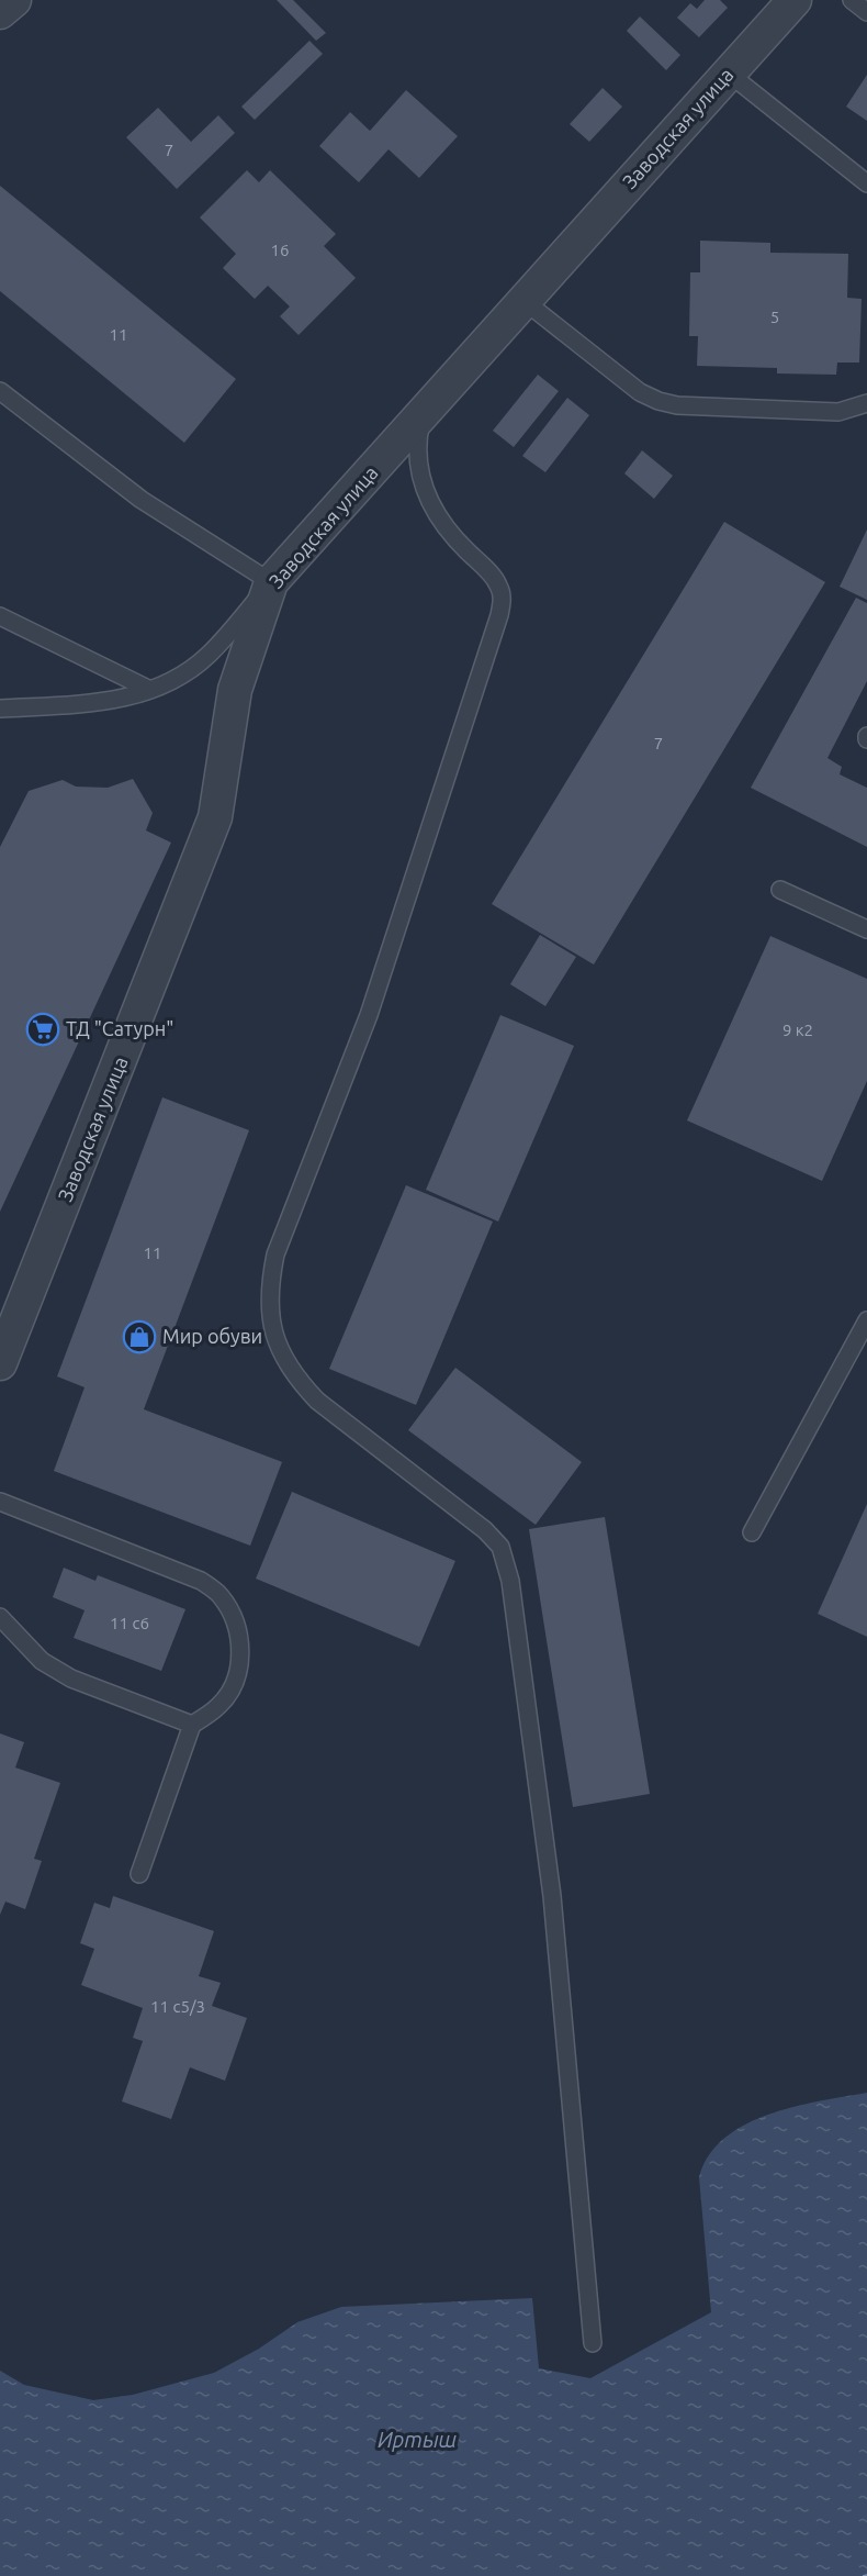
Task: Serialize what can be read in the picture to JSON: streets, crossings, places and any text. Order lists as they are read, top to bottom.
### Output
{
  "streets": {
    "street": ["Заводская улица"]
  },
  "water": ["Иртыш"],
  "places": {
    "supermarket": ["ТД \"Сатурн\""],
    "shop": ["Мир обуви"]
  },
  "house_numbers": [
    "7",
    "16",
    "5",
    "11",
    "7",
    "9 к2",
    "11",
    "11 с6",
    "11 с5/3"
  ]
}
